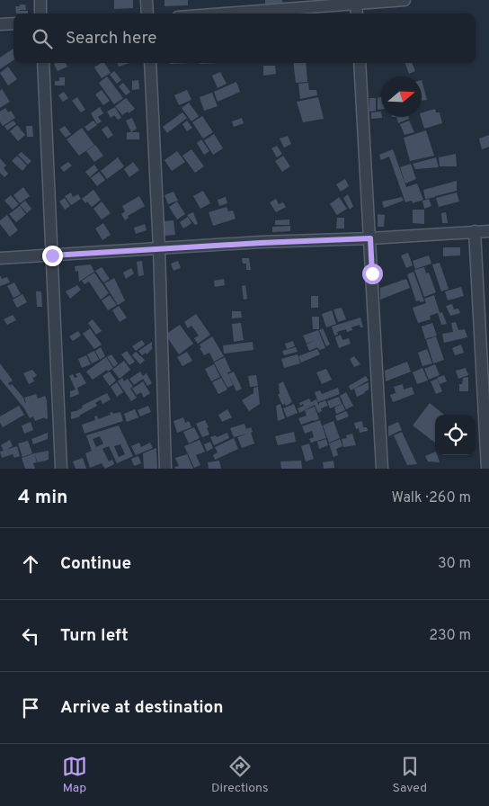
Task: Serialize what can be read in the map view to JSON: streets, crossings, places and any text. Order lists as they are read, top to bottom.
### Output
{
  "north": "right",
  "page": {
    "search": "Search here",
    "heading": ["4 min", "Walk · 260 m"],
    "list": [
      ["Continue", "30 m"],
      ["Turn left", "230 m"],
      "Arrive at destination"
    ],
    "nav": ["Map", "Directions", "Saved"]
  }
}
